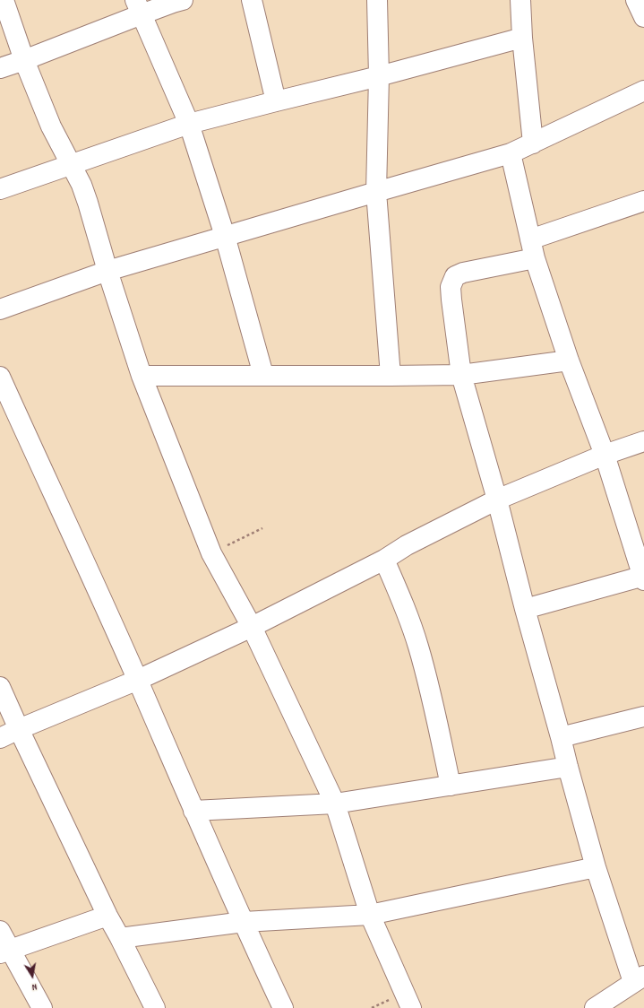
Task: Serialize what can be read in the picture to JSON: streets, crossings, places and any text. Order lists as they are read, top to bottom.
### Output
{
  "north": "bottom"
}
